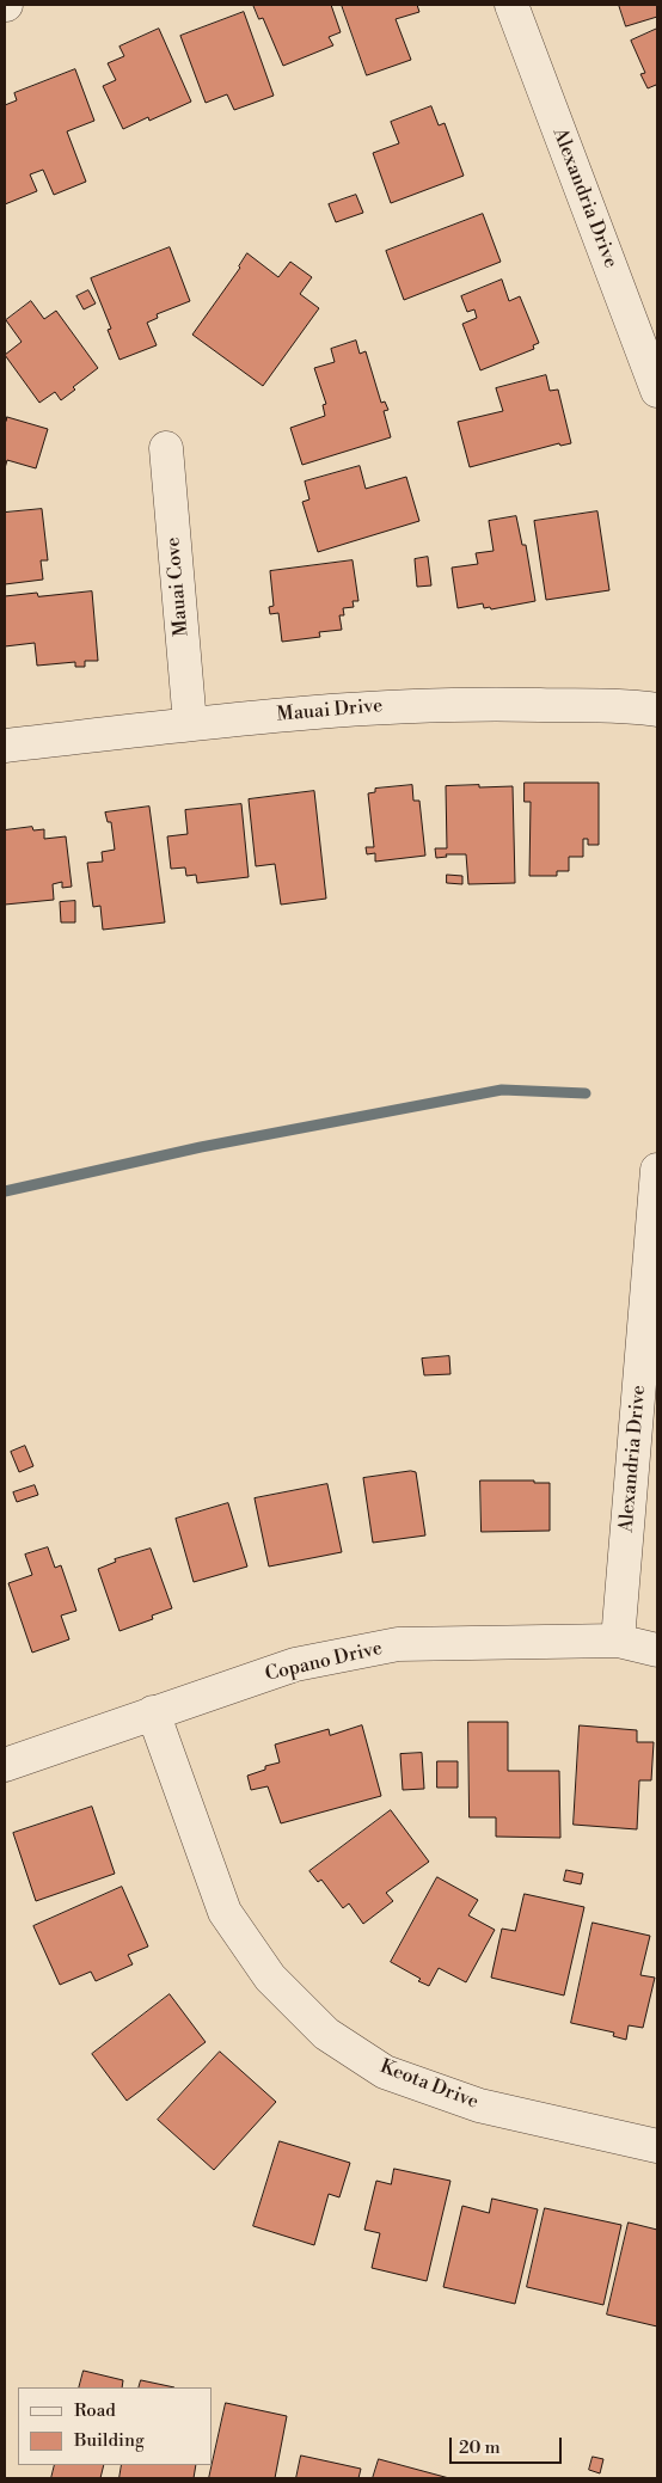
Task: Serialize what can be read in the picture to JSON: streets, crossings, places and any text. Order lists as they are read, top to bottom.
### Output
{
  "streets": {
    "street": [
      "Alexandria Drive",
      "Mauai Cove",
      "Mauai Drive",
      "Copano Drive",
      "Keota Drive"
    ]
  },
  "crossings": [
    ["Alexandria Drive", "Copano Drive"],
    ["Mauai Cove", "Mauai Drive"],
    ["Copano Drive", "Keota Drive"]
  ],
  "legend": ["Road", "Building"],
  "scale_bar": "20 m"
}
